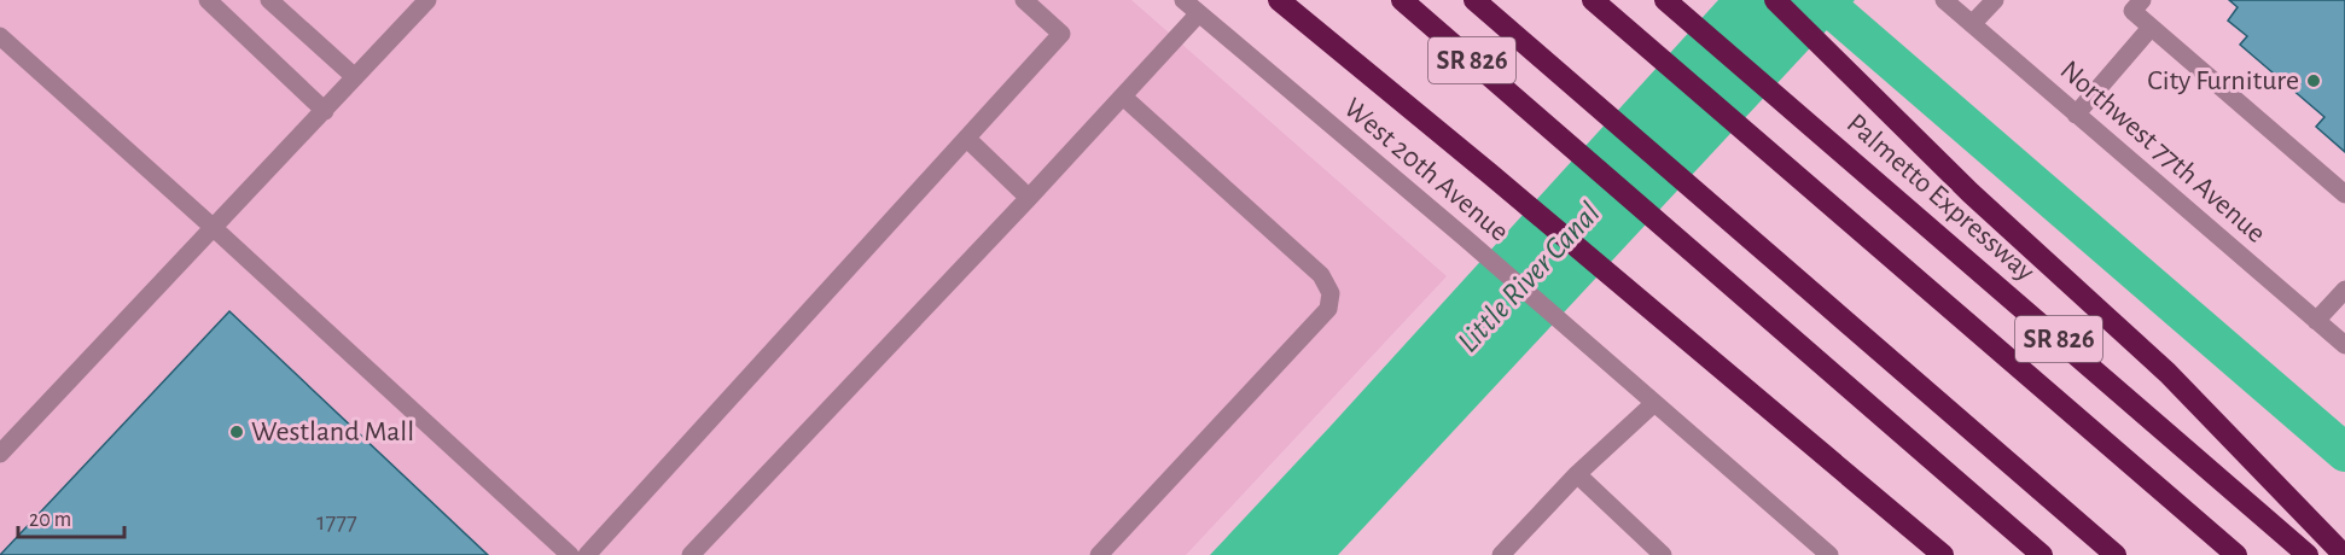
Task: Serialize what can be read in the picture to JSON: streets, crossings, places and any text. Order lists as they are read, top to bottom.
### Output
{
  "streets": {
    "highway": ["SR 826", "Palmetto Expressway"],
    "street": ["Northwest 77th Avenue", "West 20th Avenue"]
  },
  "water": ["Little River Canal"],
  "places": ["City Furniture", "Westland Mall"],
  "house_numbers": ["1777"],
  "scale_bar": "20 m"
}
